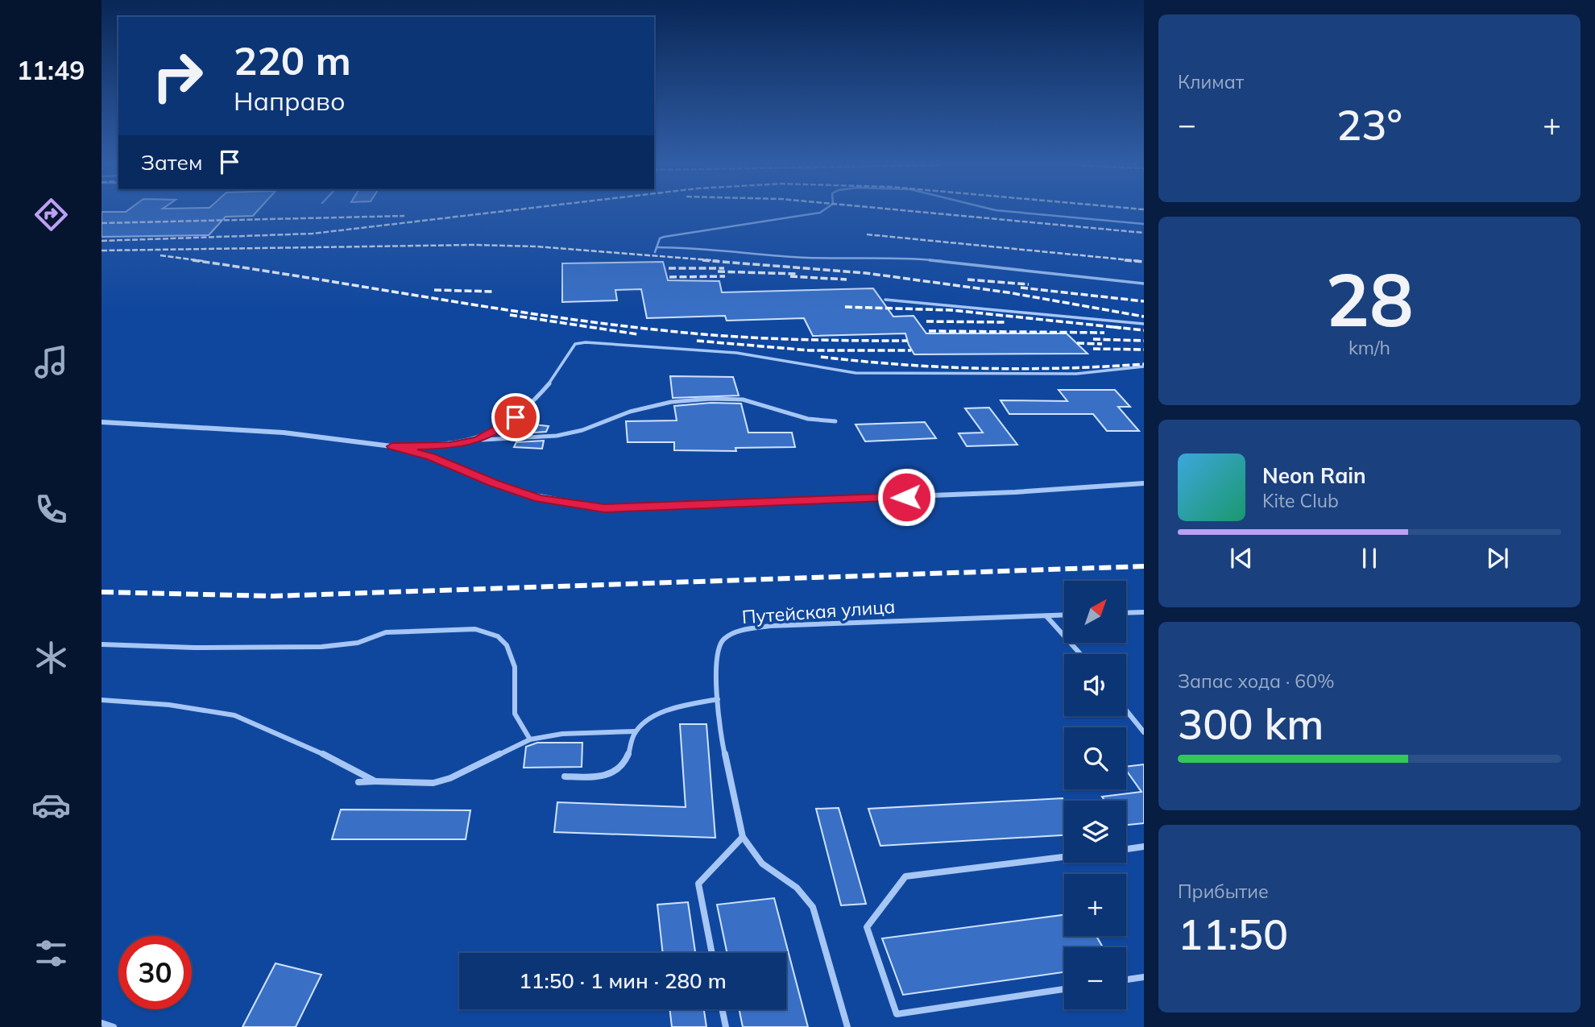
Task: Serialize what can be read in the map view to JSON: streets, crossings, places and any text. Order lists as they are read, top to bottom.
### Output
{
  "streets": {
    "lane": ["Путейская улица"]
  },
  "north": "top right",
  "page": {
    "tabs": "11:49",
    "tile": [
      "Климат",
      ["28", "km/h"],
      ["Запас хода · 60%", "300 km"],
      ["Прибытие", "11:50"]
    ],
    "turn": ["220 m", "Направо"],
    "heat": ["−", "23°", "+"],
    "then": "Затем",
    "song": ["Neon Rain", "Kite Club"],
    "map_buttons": ["+", "−"],
    "limit": "30",
    "trip": "11:50 · 1 мин · 280 m"
  }
}
